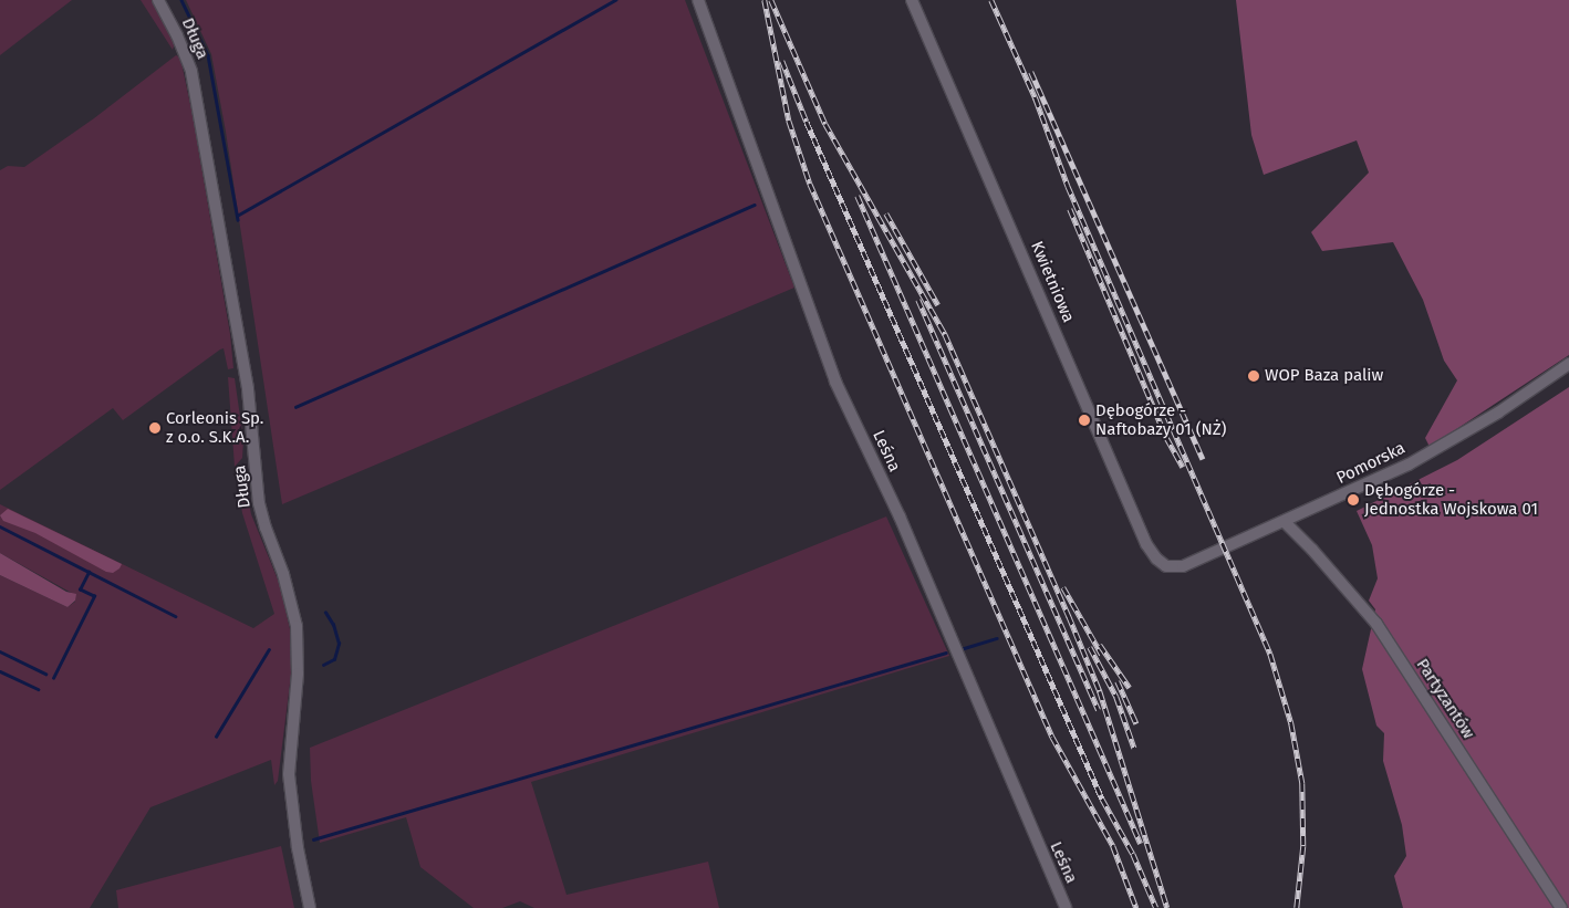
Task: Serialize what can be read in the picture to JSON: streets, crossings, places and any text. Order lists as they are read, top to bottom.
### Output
{
  "streets": {
    "street": [
      "Długa",
      "Kwietniowa",
      "Leśna",
      "Pomorska",
      "Partyzantów"
    ]
  },
  "crossings": [
    ["Kwietniowa", "Pomorska"],
    ["Pomorska", "Partyzantów"]
  ],
  "places": [
    "WOP Baza paliw",
    "Dębogórze - Naftobazy 01 (NŻ)",
    "Corleonis Sp. z o.o. S.K.A.",
    "Dębogórze - Jednostka Wojskowa 01"
  ]
}
